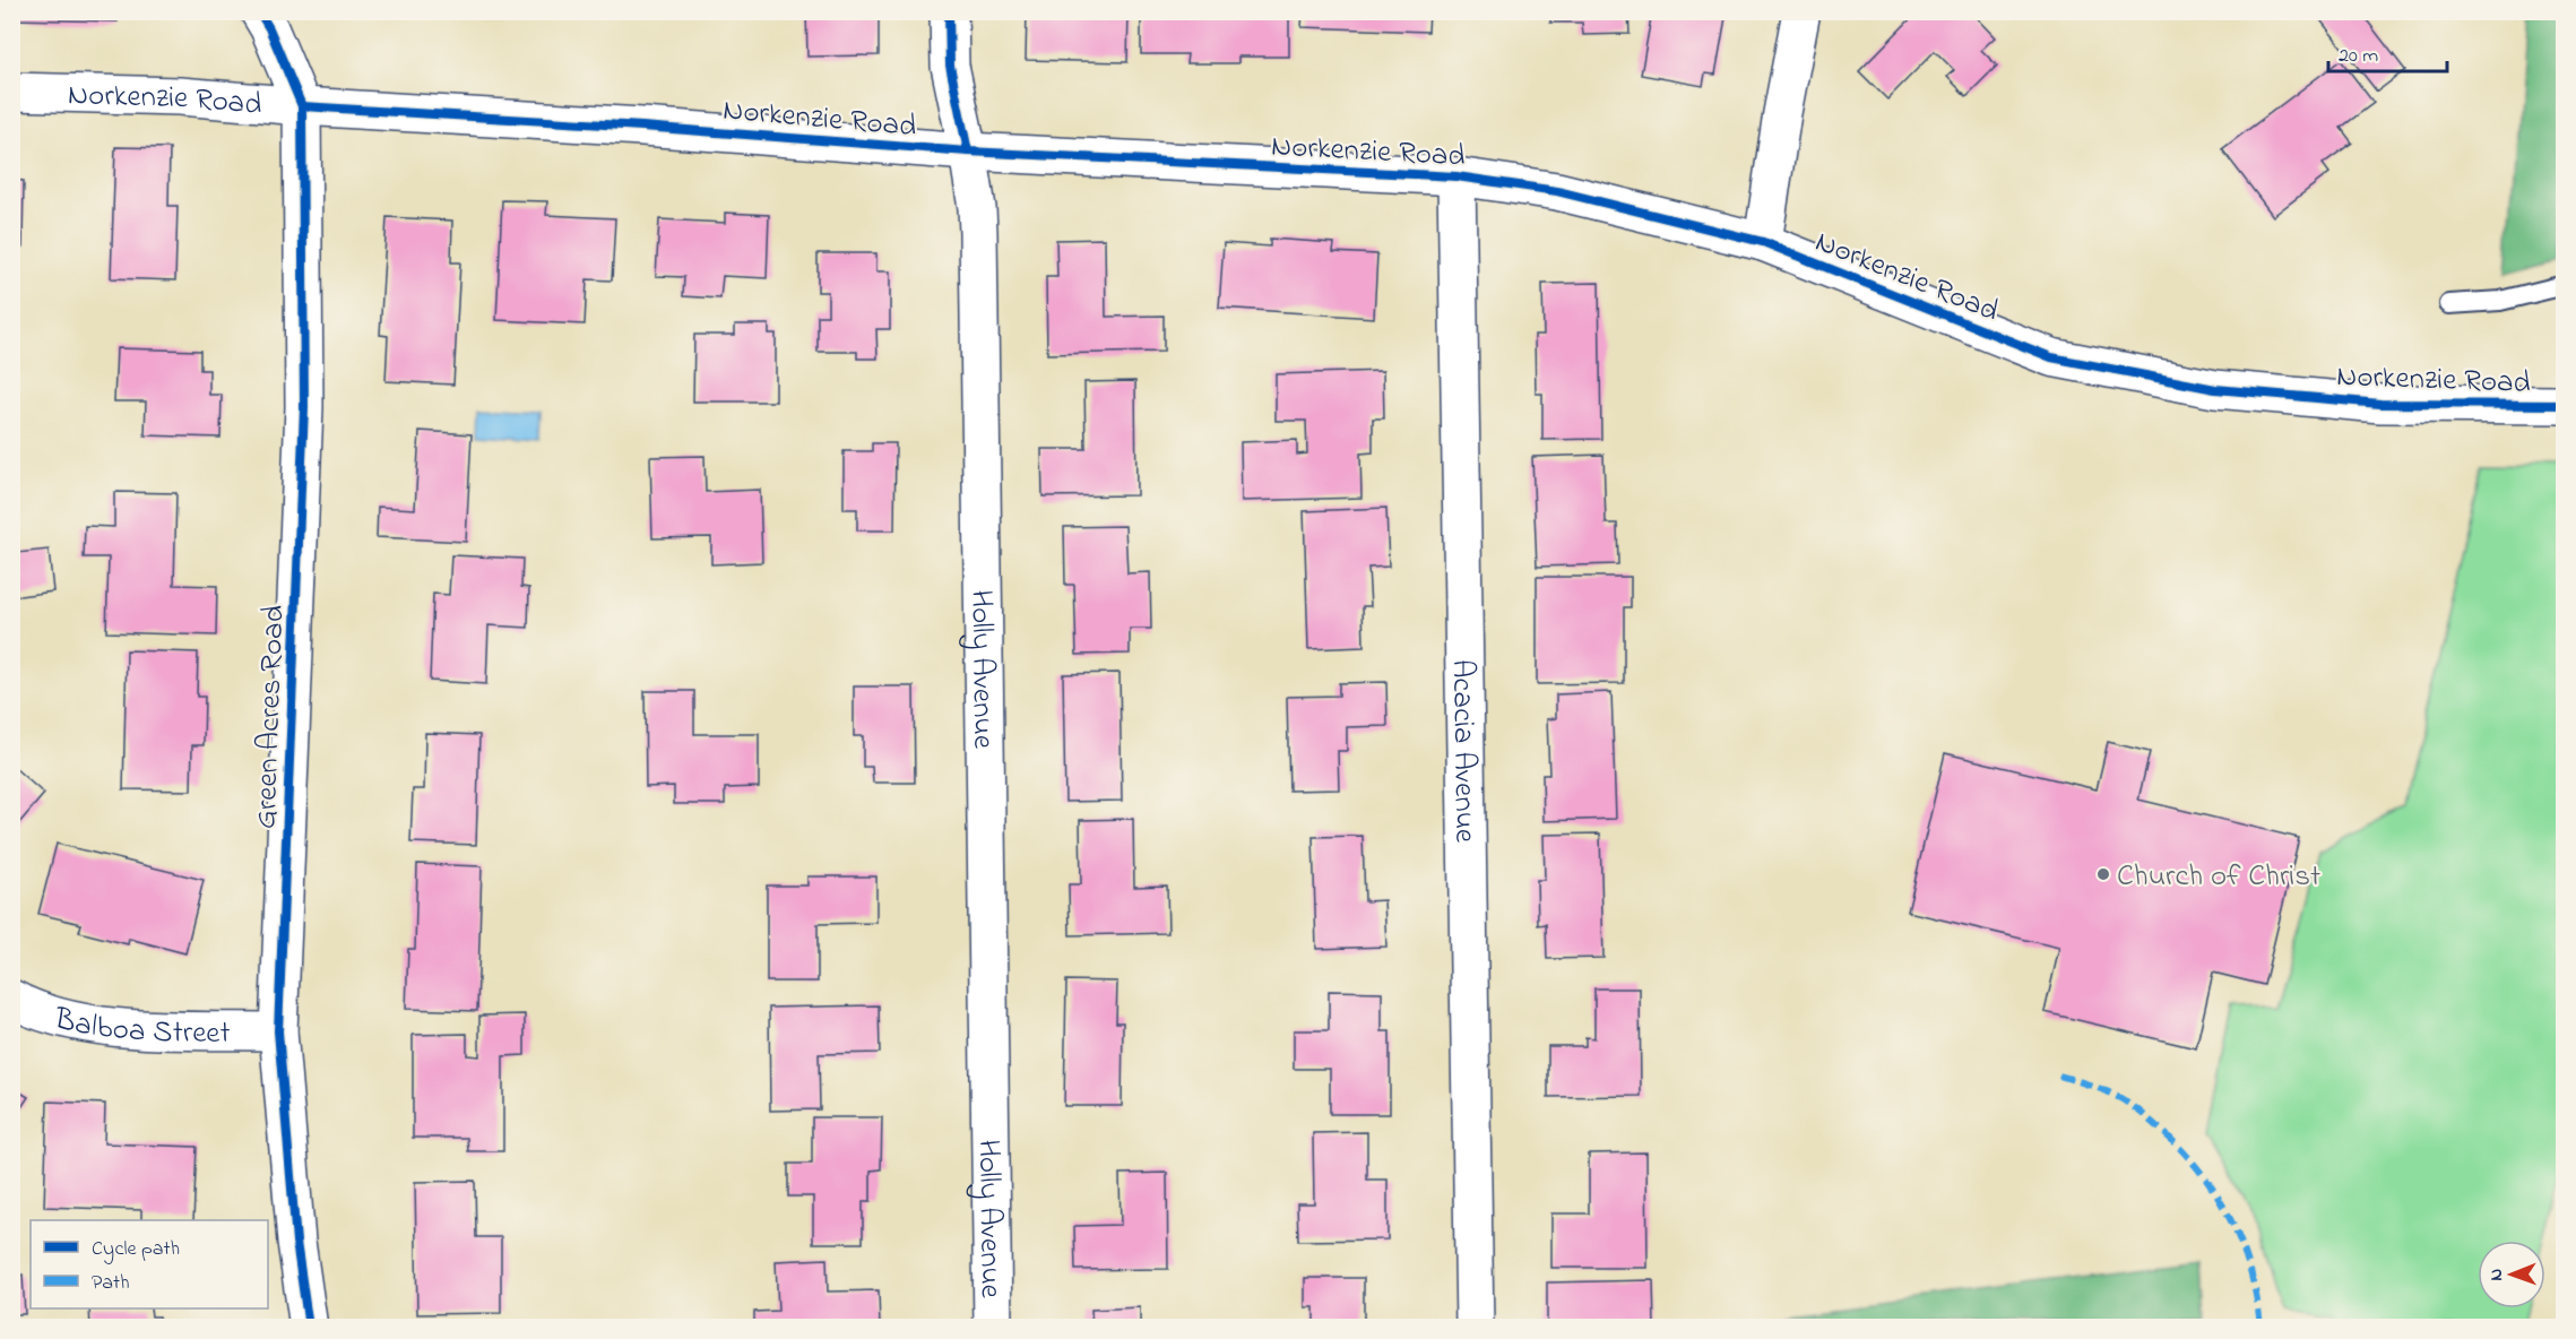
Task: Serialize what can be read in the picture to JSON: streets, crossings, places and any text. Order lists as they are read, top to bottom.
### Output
{
  "streets": {
    "street": [
      "Norkenzie Road",
      "Holly Avenue",
      "Green Acres Road",
      "Acacia Avenue",
      "Balboa Street"
    ]
  },
  "crossings": [
    ["Norkenzie Road", "Holly Avenue"],
    ["Norkenzie Road", "Green Acres Road"],
    ["Norkenzie Road", "Acacia Avenue"],
    ["Green Acres Road", "Balboa Street"]
  ],
  "places": ["Church of Christ"],
  "legend": ["Cycle path", "Path"],
  "scale_bar": "20 m",
  "north": "left"
}
